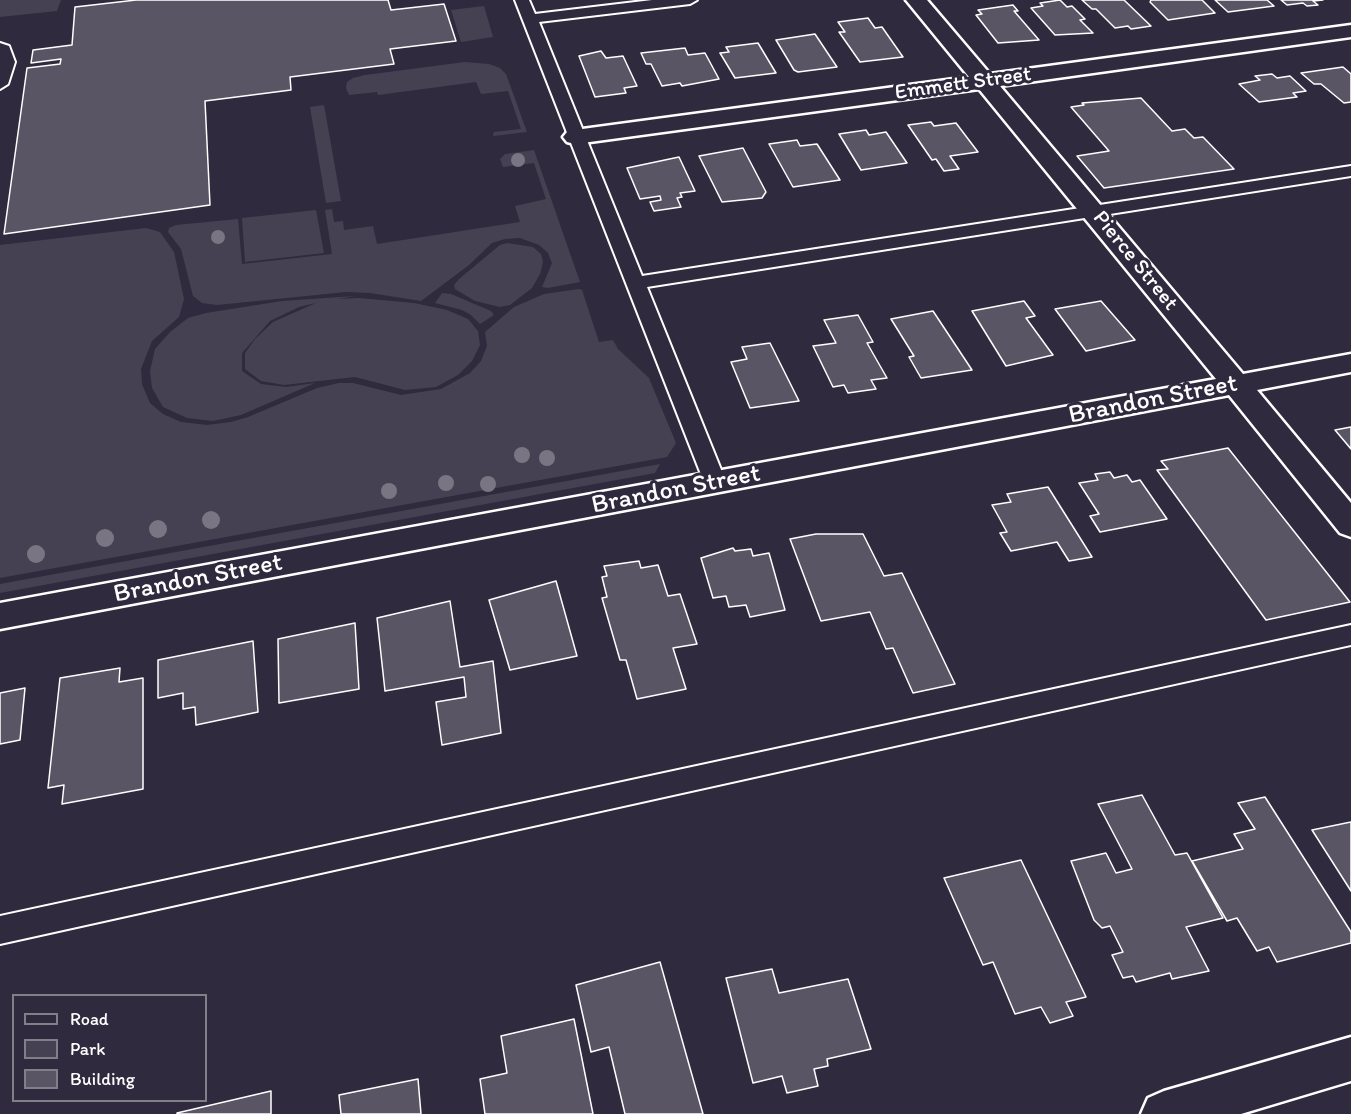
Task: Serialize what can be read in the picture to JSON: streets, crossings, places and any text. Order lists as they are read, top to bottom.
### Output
{
  "streets": {
    "street": ["Emmett Street", "Pierce Street", "Brandon Street"]
  },
  "crossings": [
    ["Emmett Street", "Pierce Street"],
    ["Pierce Street", "Brandon Street"]
  ],
  "legend": ["Road", "Park", "Building"]
}
